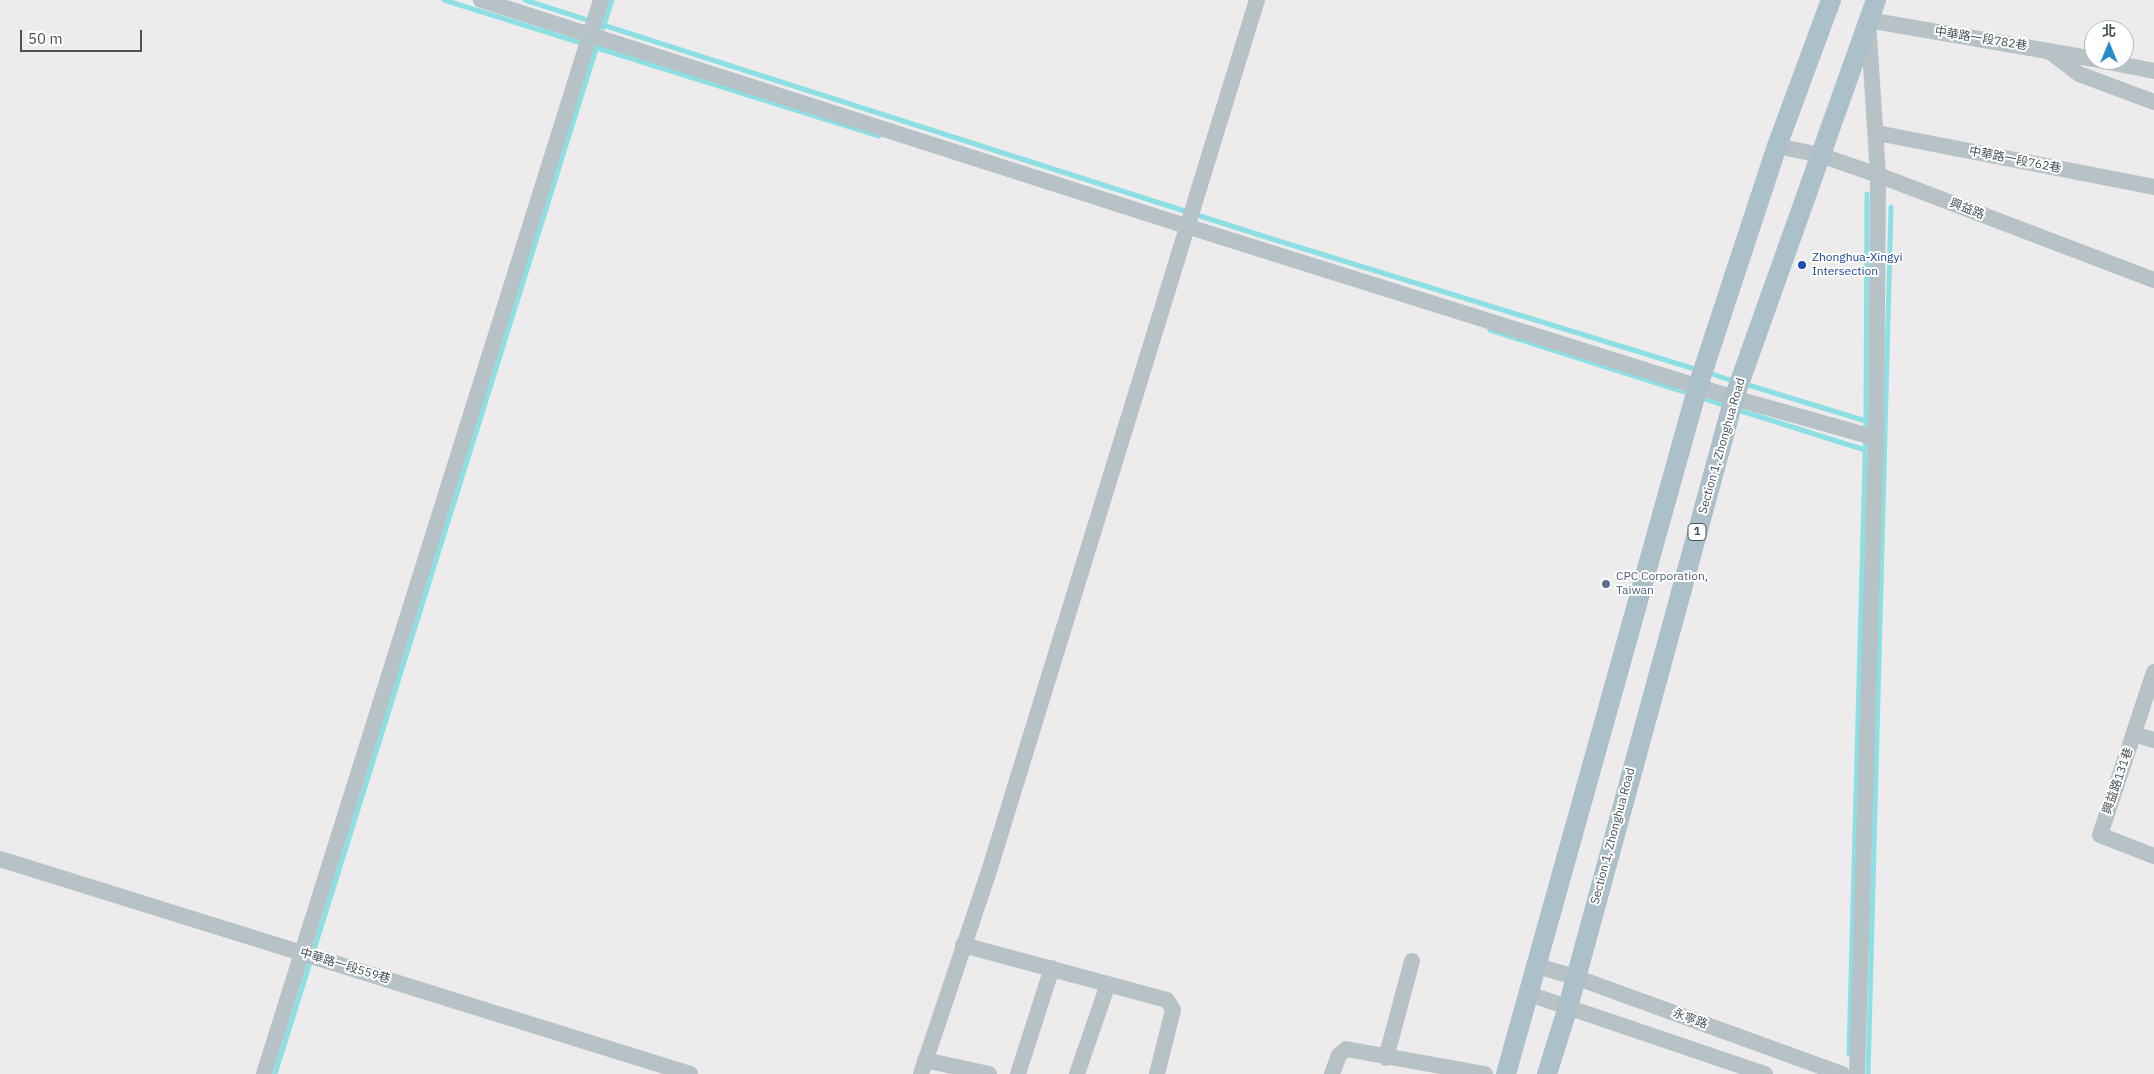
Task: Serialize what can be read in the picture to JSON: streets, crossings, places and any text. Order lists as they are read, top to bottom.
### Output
{
  "streets": {
    "main road": ["Section 1, Zhonghua Road", "1"],
    "street": [
      "中華路一段782巷",
      "中華路一段762巷",
      "興益路",
      "興益路131巷",
      "中華路一段559巷",
      "永寧路"
    ]
  },
  "crossings": [
    ["中華路一段782巷", "Section 1, Zhonghua Road"],
    ["興益路", "Section 1, Zhonghua Road"],
    ["Section 1, Zhonghua Road", "永寧路"]
  ],
  "places": ["Zhonghua-Xingyi Intersection", "CPC Corporation, Taiwan"],
  "scale_bar": "50 m",
  "north": "top"
}
